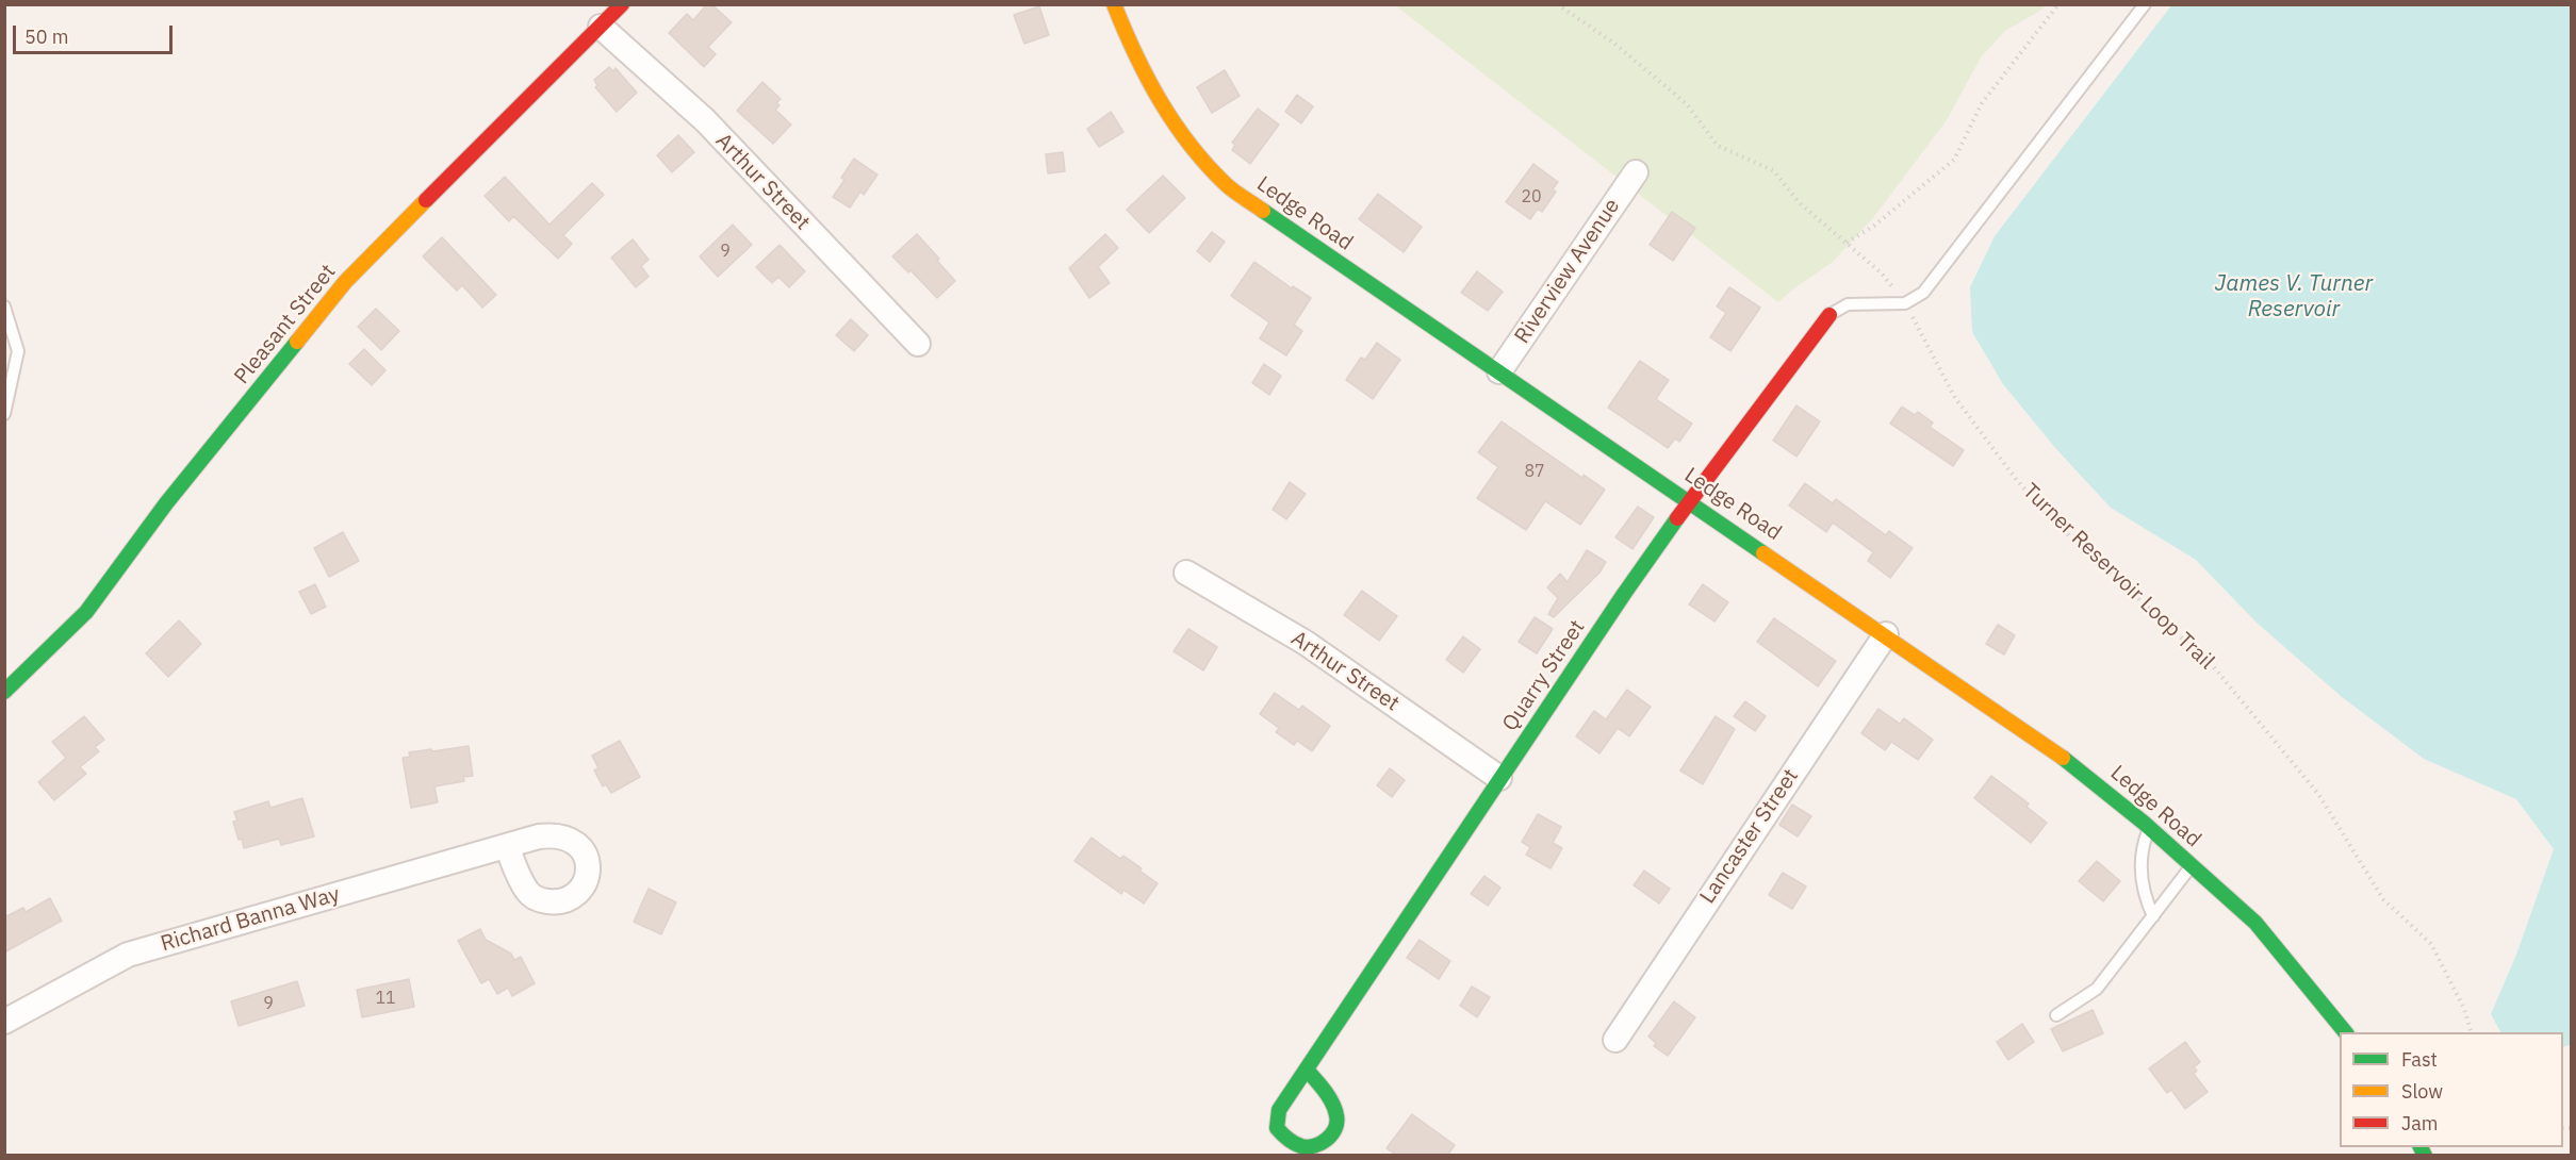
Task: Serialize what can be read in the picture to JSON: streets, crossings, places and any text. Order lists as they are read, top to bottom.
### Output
{
  "streets": {
    "street": [
      "Arthur Street",
      "Ledge Road",
      "Riverview Avenue",
      "Pleasant Street",
      "Quarry Street",
      "Lancaster Street",
      "Richard Banna Way"
    ],
    "path": ["Turner Reservoir Loop Trail"]
  },
  "crossings": [
    ["Arthur Street", "Pleasant Street"],
    ["Arthur Street", "Quarry Street"],
    ["Ledge Road", "Riverview Avenue"],
    ["Ledge Road", "Quarry Street"],
    ["Ledge Road", "Lancaster Street"]
  ],
  "water": ["James V. Turner Reservoir"],
  "house_numbers": [
    "20",
    "9",
    "87",
    "11",
    "9"
  ],
  "legend": ["Fast", "Slow", "Jam"],
  "scale_bar": "50 m"
}
